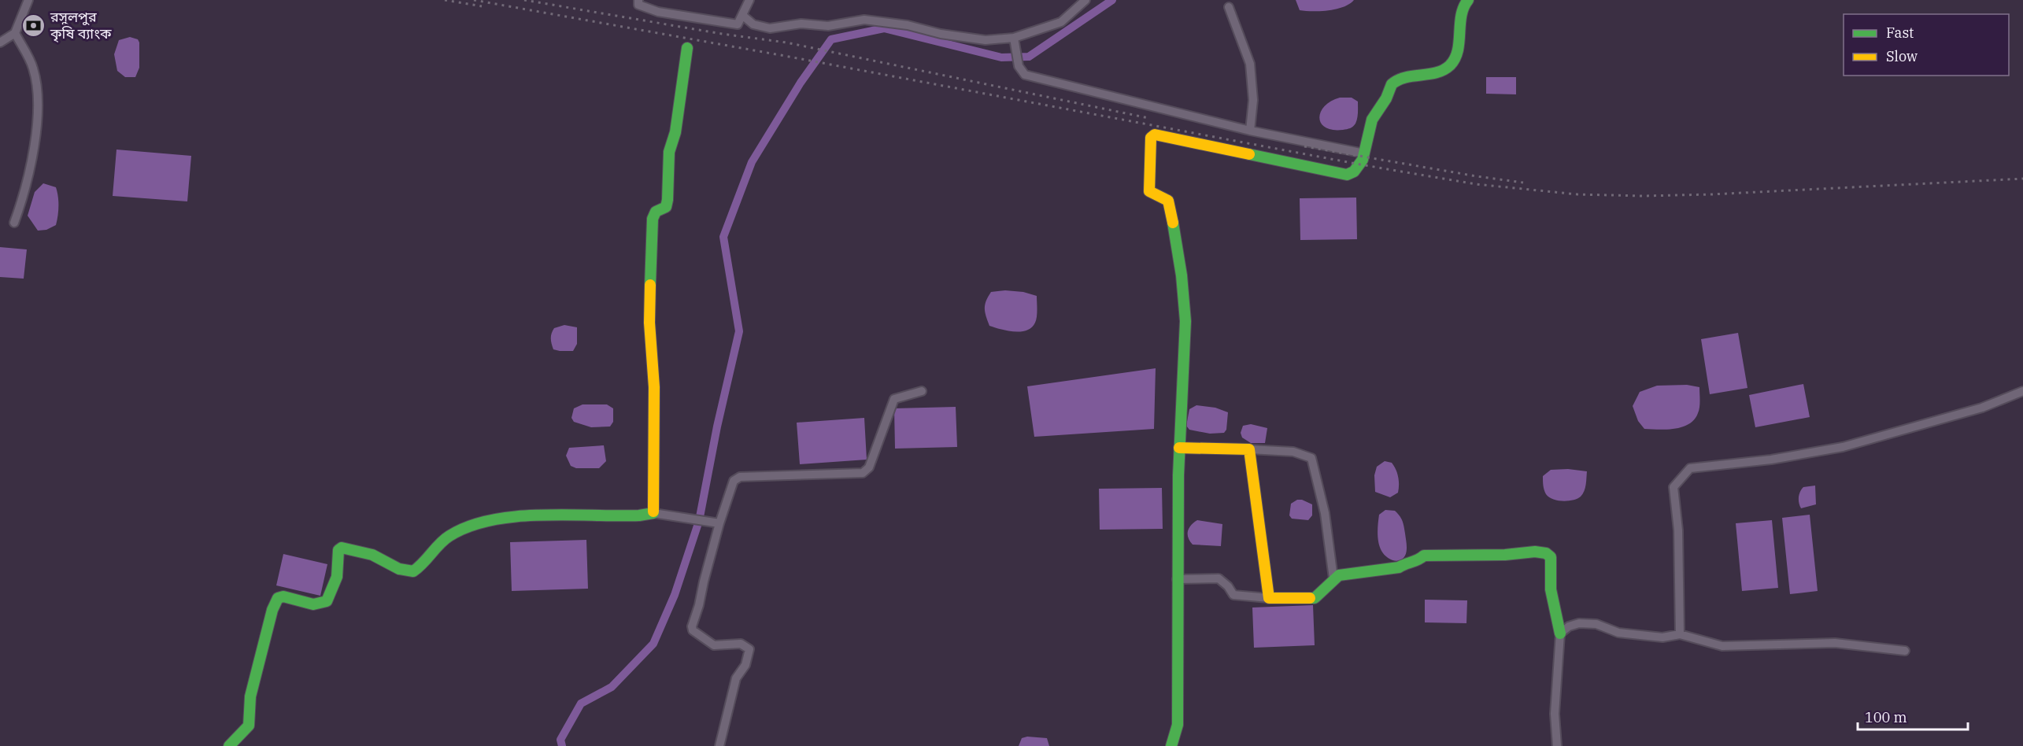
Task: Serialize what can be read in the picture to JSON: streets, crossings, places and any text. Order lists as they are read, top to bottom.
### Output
{
  "places": {
    "bank": ["রসুলপুর কৃষি ব্যাংক"]
  },
  "legend": ["Fast", "Slow"],
  "scale_bar": "100 m"
}
